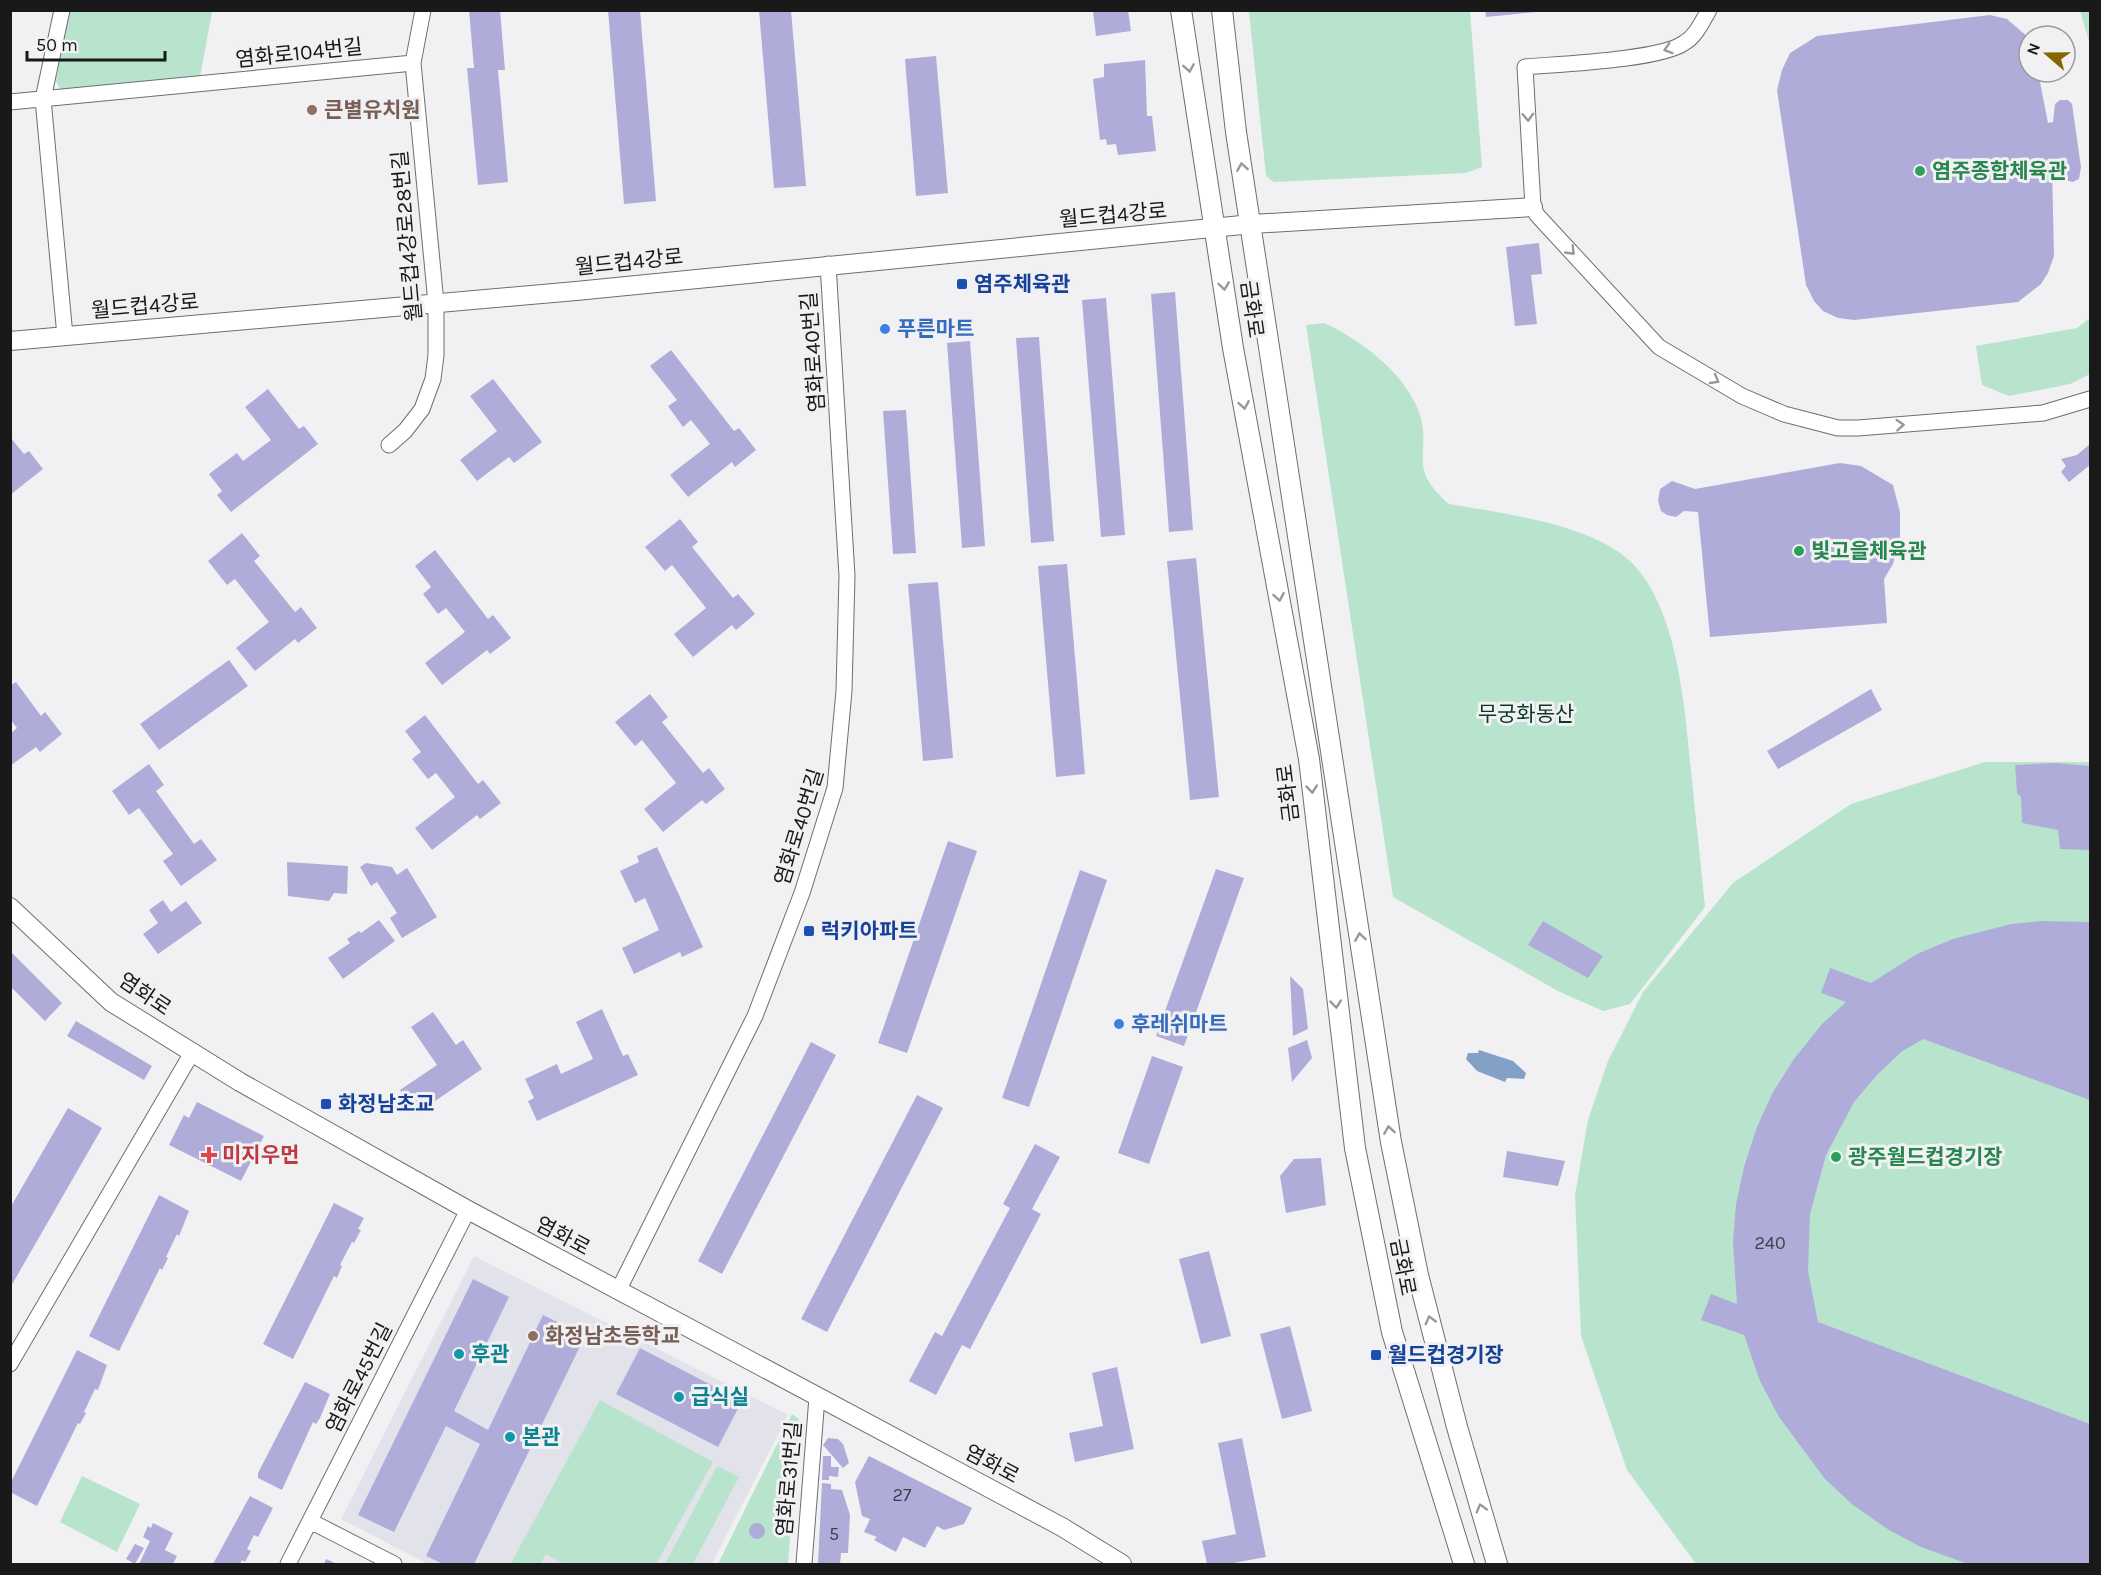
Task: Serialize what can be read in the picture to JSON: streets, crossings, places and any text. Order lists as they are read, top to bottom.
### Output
{
  "streets": {
    "main road": ["금화로"],
    "street": [
      "염화로104번길",
      "월드컵4강로",
      "월드컵4강로28번길",
      "염화로40번길",
      "염화로",
      "염화로45번길",
      "염화로31번길"
    ]
  },
  "crossings": [
    ["염화로104번길", "월드컵4강로28번길"],
    ["월드컵4강로", "월드컵4강로28번길"],
    ["월드컵4강로", "금화로"],
    ["월드컵4강로", "염화로40번길"],
    ["염화로40번길", "염화로"],
    ["염화로", "염화로45번길"],
    ["염화로", "염화로31번길"]
  ],
  "parks": ["무궁화동산"],
  "places": {
    "other": [
      "큰별유치원",
      "염주종합체육관",
      "푸른마트",
      "빛고을체육관",
      "후레쉬마트",
      "광주월드컵경기장",
      "화정남초등학교",
      "후관",
      "급식실",
      "본관"
    ],
    "transit": [
      "염주체육관",
      "럭키아파트",
      "화정남초교",
      "월드컵경기장"
    ],
    "health": ["미지우먼"]
  },
  "house_numbers": ["240", "27", "5"],
  "scale_bar": "50 m",
  "north": "left"
}
